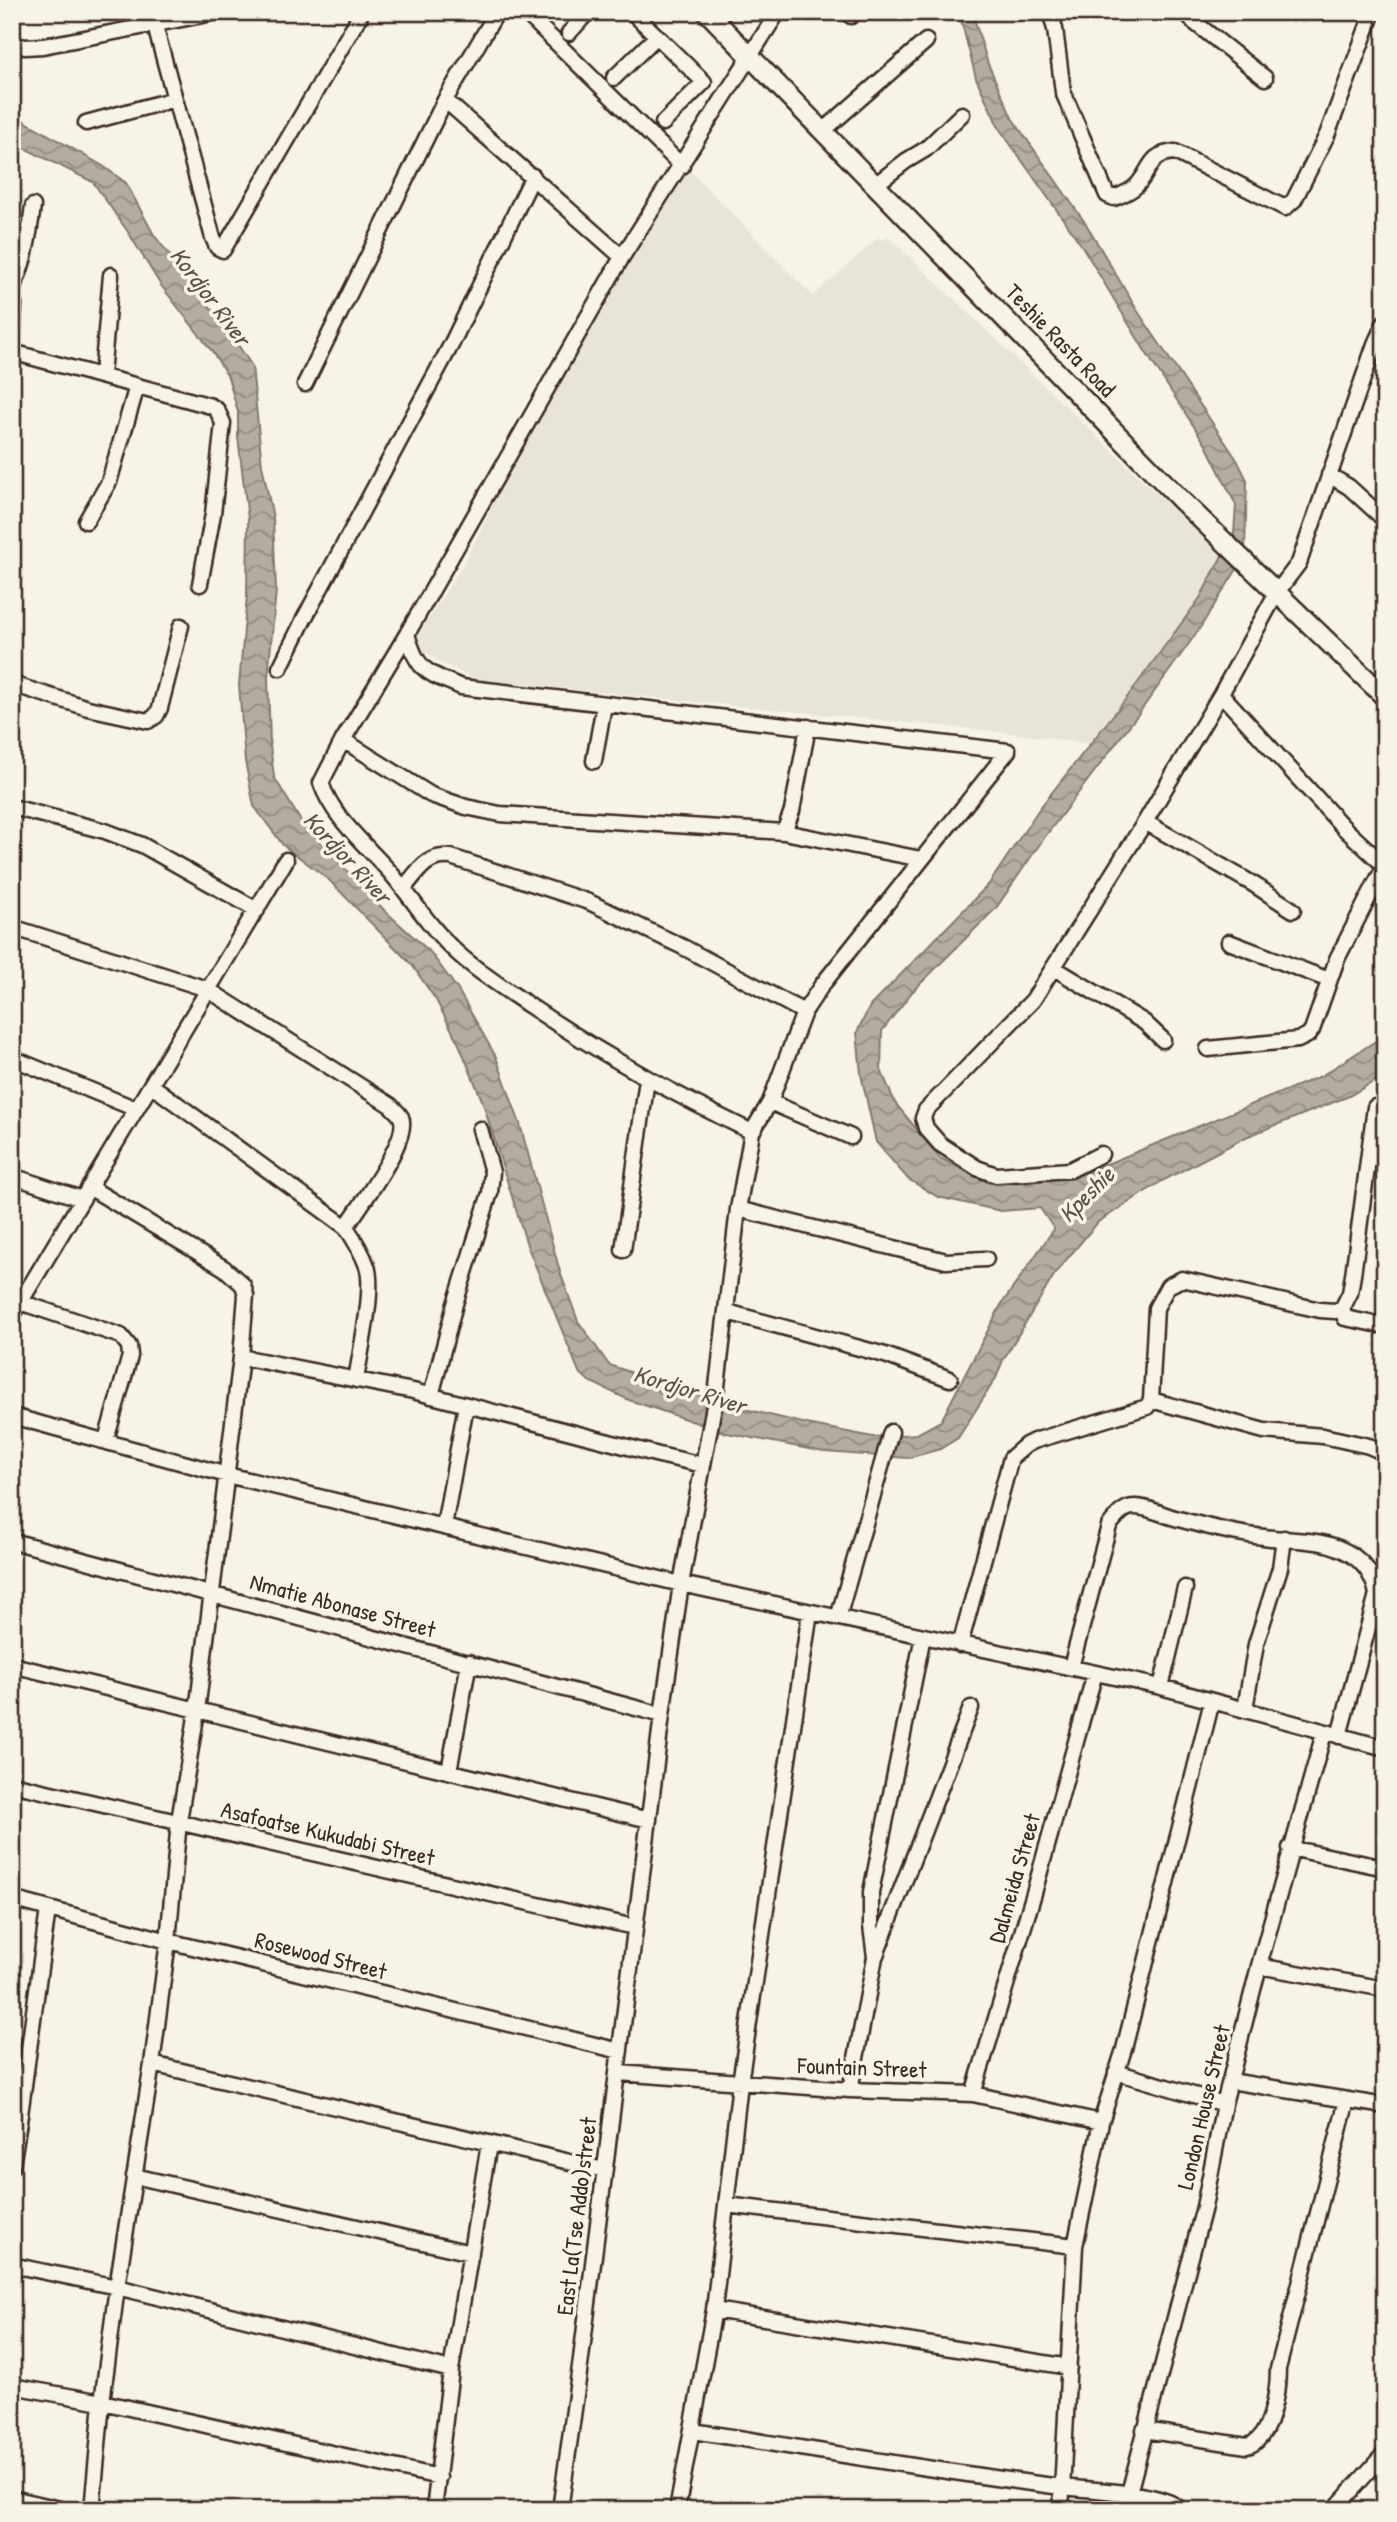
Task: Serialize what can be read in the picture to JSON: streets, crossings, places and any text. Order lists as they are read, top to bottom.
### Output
{
  "streets": {
    "main road": ["Teshie Rasta Road"],
    "street": [
      "Nmatie Abonase Street",
      "Asafoatse Kukudabi Street",
      "Dalmeida Street",
      "Rosewood Street",
      "Fountain Street",
      "London House Street",
      "East La(Tse Addo)street"
    ]
  },
  "crossings": [
    ["Nmatie Abonase Street", "East La(Tse Addo)street"],
    ["Asafoatse Kukudabi Street", "East La(Tse Addo)street"],
    ["Dalmeida Street", "Fountain Street"],
    ["Rosewood Street", "East La(Tse Addo)street"],
    ["Fountain Street", "East La(Tse Addo)street"]
  ],
  "water": ["Kordjor River", "Kpeshie"]
}
